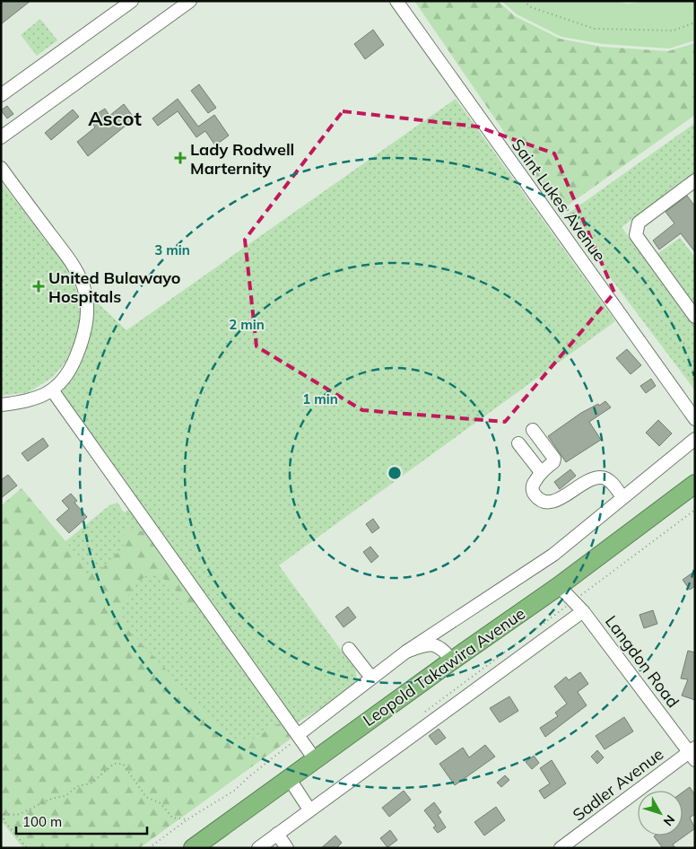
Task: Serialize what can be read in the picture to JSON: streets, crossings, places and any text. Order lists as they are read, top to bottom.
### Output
{
  "streets": {
    "highway": ["Leopold Takawira Avenue"],
    "street": ["Saint Lukes Avenue", "Langdon Road", "Sadler Avenue"]
  },
  "crossings": [
    ["Langdon Road", "Leopold Takawira Avenue"],
    ["Langdon Road", "Sadler Avenue"]
  ],
  "districts": ["Ascot"],
  "places": {
    "health": ["Lady Rodwell Marternity", "United Bulawayo Hospitals"]
  },
  "scale_bar": "100 m",
  "north": "bottom right",
  "rings": ["3 min", "2 min", "1 min"]
}
